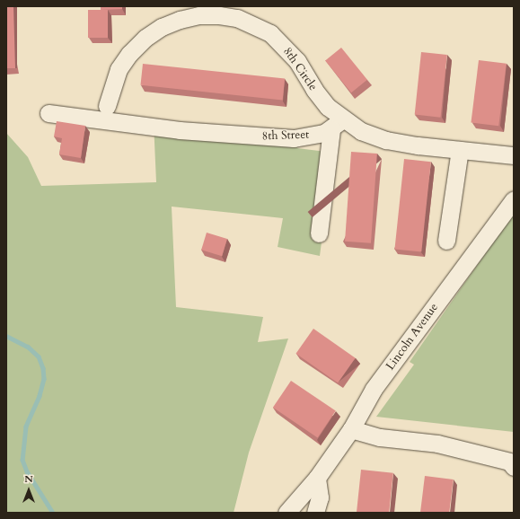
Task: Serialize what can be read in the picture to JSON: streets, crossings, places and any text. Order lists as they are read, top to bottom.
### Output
{
  "streets": {
    "street": ["8th Circle", "8th Street", "Lincoln Avenue"]
  },
  "crossings": [
    ["8th Circle", "8th Street"]
  ],
  "north": "top"
}
